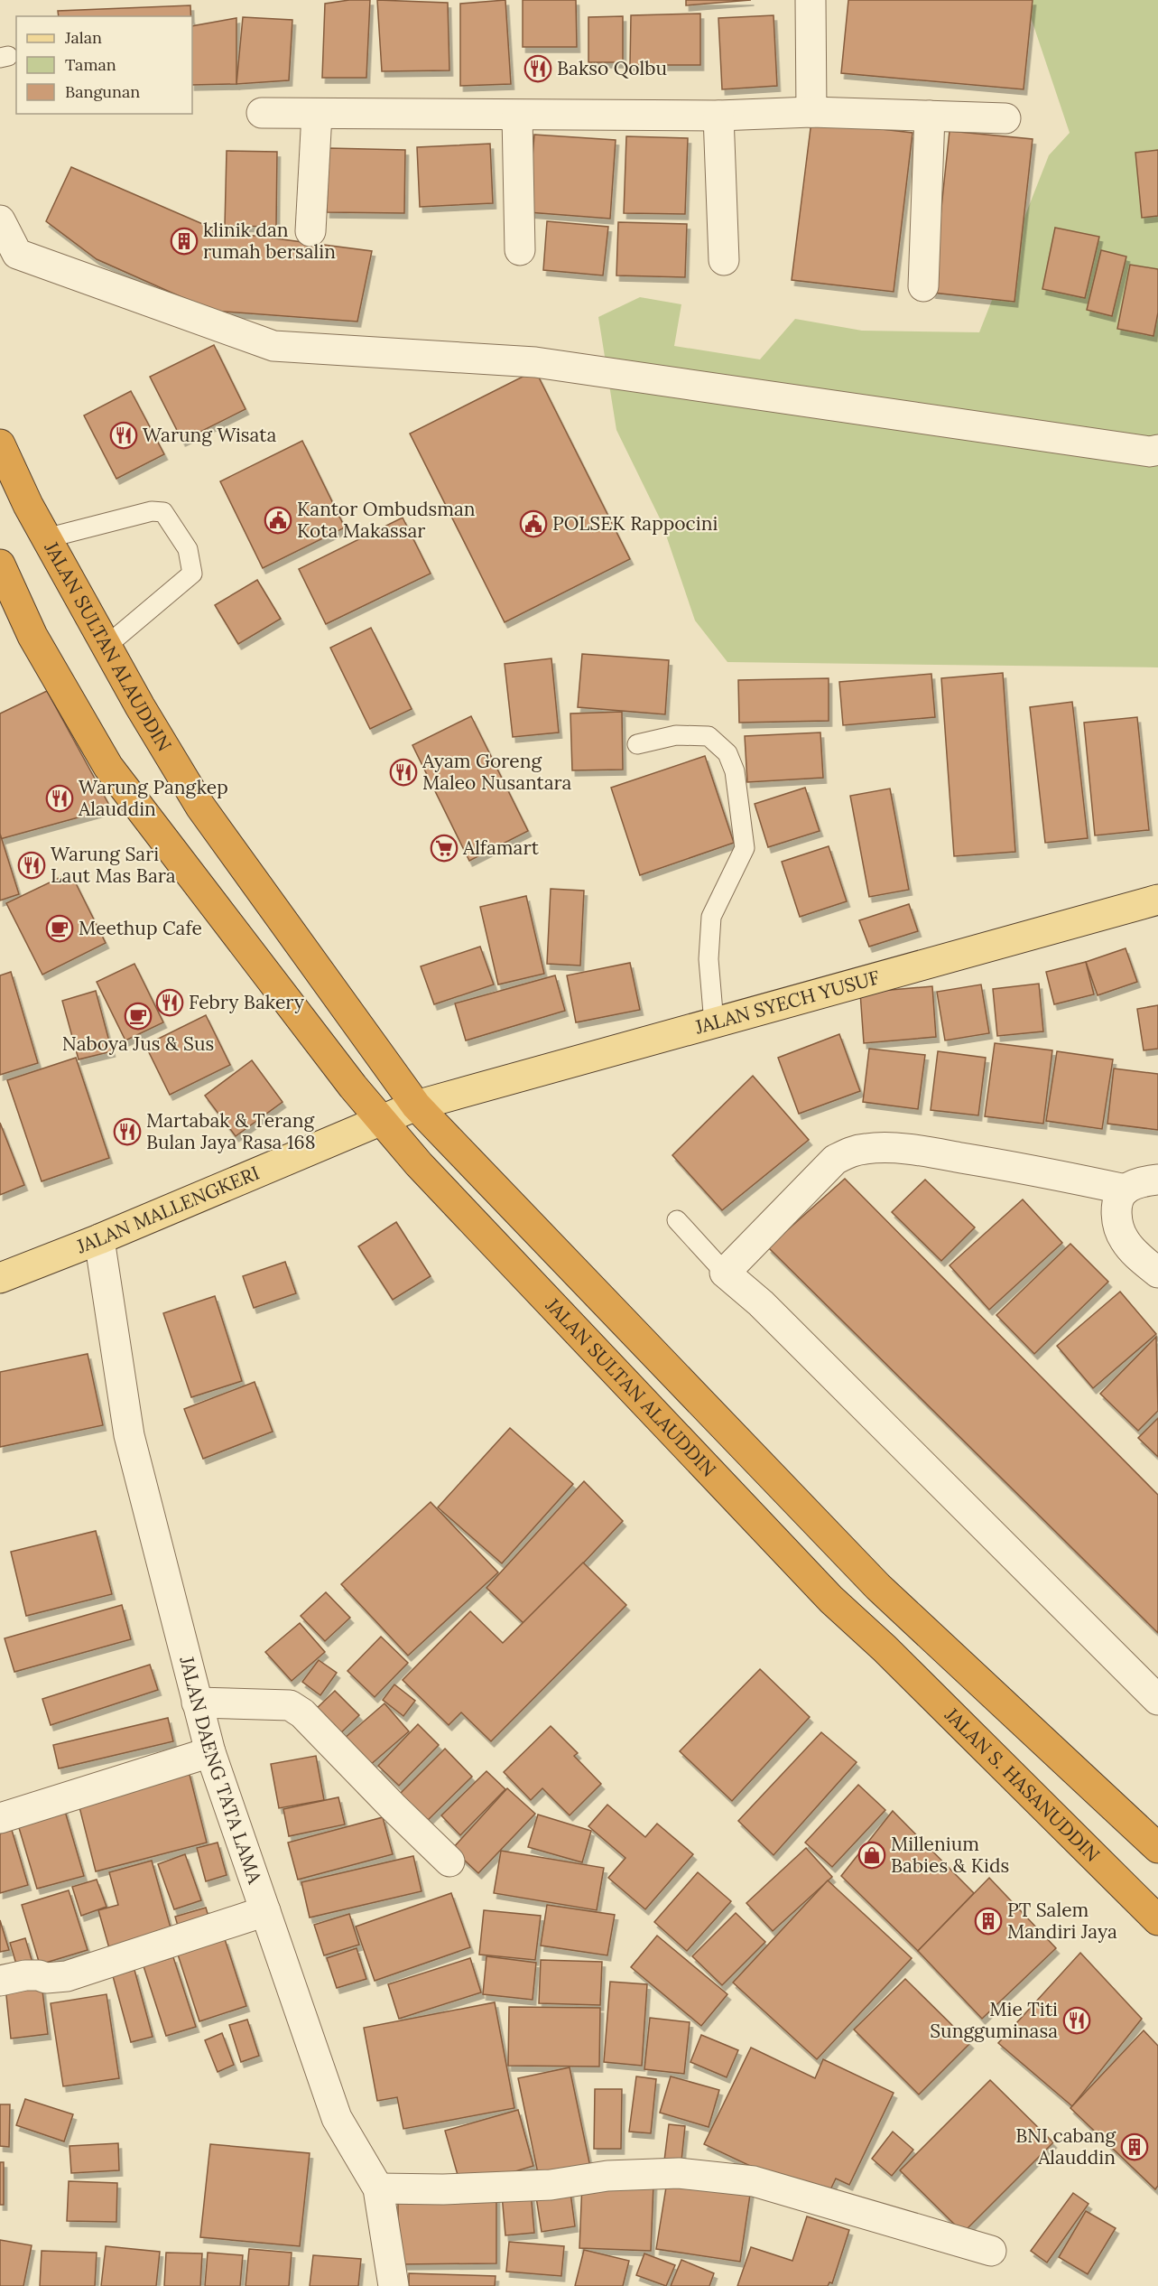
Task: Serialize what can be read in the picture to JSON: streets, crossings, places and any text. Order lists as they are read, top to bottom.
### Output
{
  "streets": {
    "highway": ["JALAN SULTAN ALAUDDIN", "JALAN S. HASANUDDIN"],
    "main road": ["JALAN SYECH YUSUF", "JALAN MALLENGKERI"],
    "street": ["JALAN DAENG TATA LAMA"]
  },
  "crossings": [
    ["JALAN SULTAN ALAUDDIN", "JALAN SYECH YUSUF"],
    ["JALAN SULTAN ALAUDDIN", "JALAN MALLENGKERI"],
    ["JALAN SULTAN ALAUDDIN", "JALAN S. HASANUDDIN"],
    ["JALAN MALLENGKERI", "JALAN DAENG TATA LAMA"]
  ],
  "places": {
    "restaurant": [
      "Bakso Qolbu",
      "Warung Wisata",
      "Ayam Goreng Maleo Nusantara",
      "Warung Pangkep Alauddin",
      "Warung Sari Laut Mas Bara",
      "Febry Bakery",
      "Martabak & Terang Bulan Jaya Rasa 168",
      "Mie Titi Sungguminasa"
    ],
    "building": ["klinik dan rumah bersalin", "PT Salem Mandiri Jaya", "BNI cabang Alauddin"],
    "public building": ["Kantor Ombudsman Kota Makassar", "POLSEK Rappocini"],
    "supermarket": ["Alfamart"],
    "cafe": ["Meethup Cafe", "Naboya Jus & Sus"],
    "shop": ["Millenium Babies & Kids"]
  },
  "legend": ["Jalan", "Taman", "Bangunan"]
}
